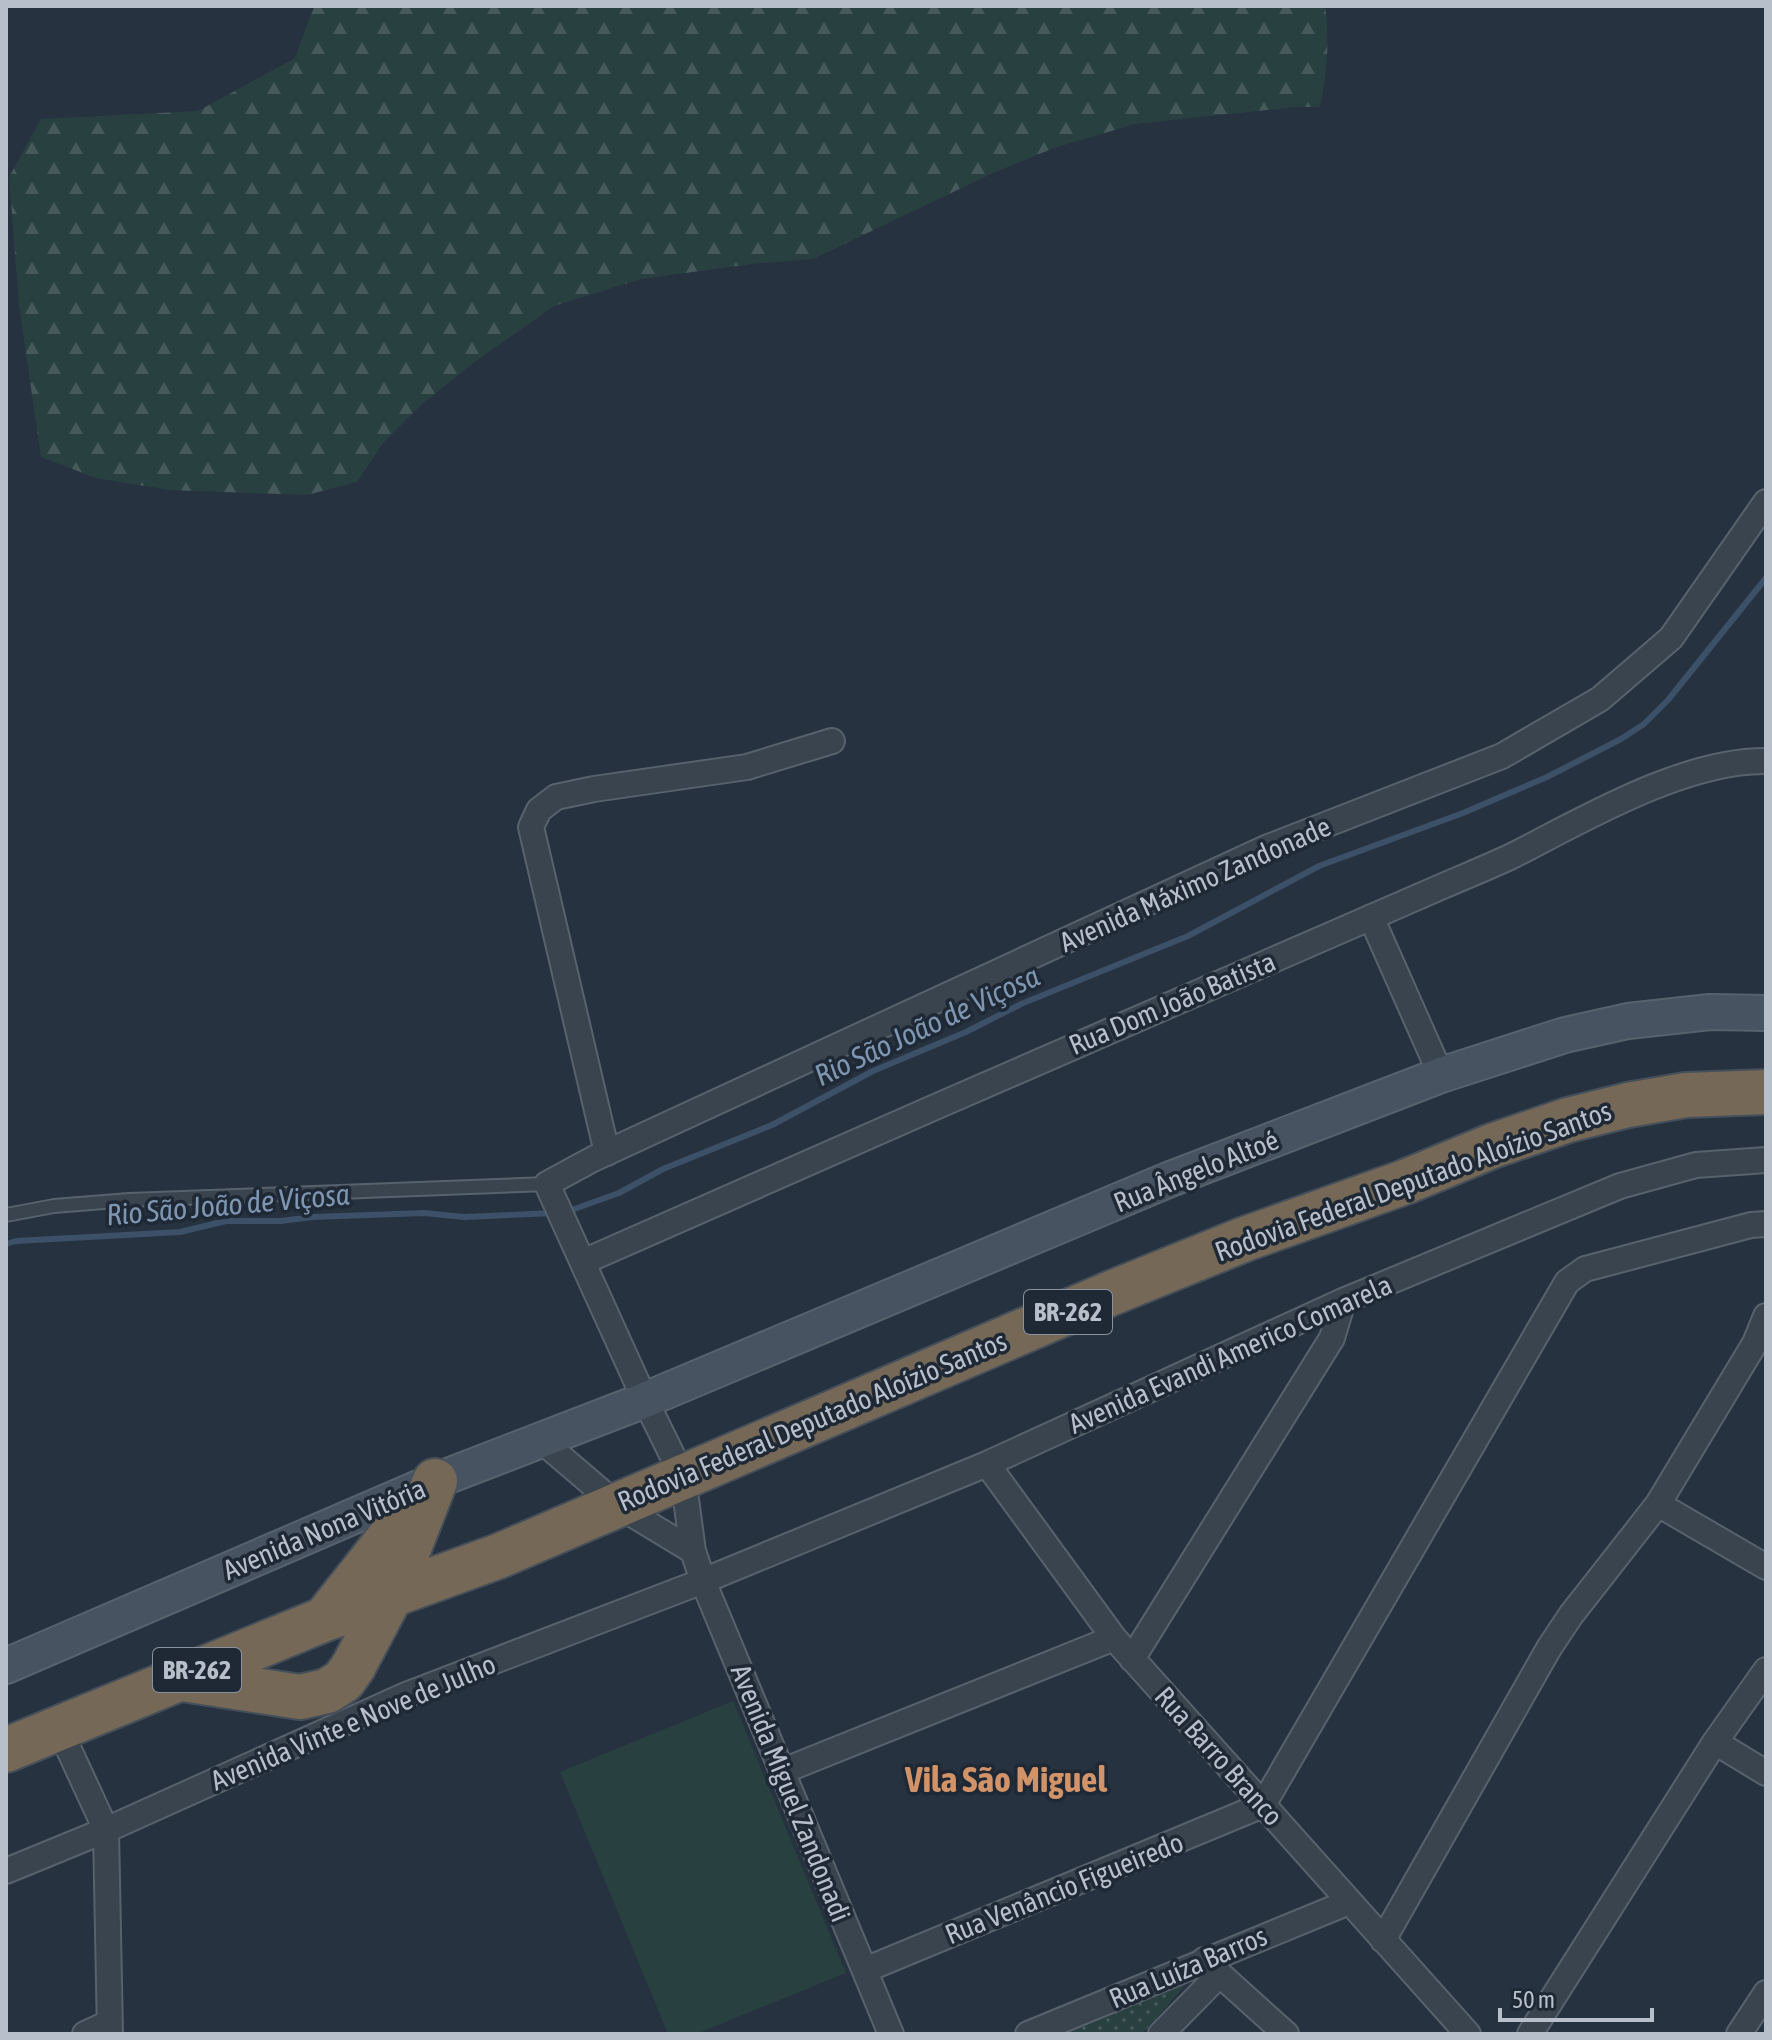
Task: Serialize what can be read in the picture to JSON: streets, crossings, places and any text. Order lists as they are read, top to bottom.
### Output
{
  "streets": {
    "highway": ["Rodovia Federal Deputado Aloízio Santos", "BR-262"],
    "street": [
      "Avenida Máximo Zandonade",
      "Rua Dom João Batista",
      "Rua Ângelo Altoé",
      "Avenida Evandi Americo Comarela",
      "Avenida Nona Vitória",
      "Avenida Vinte e Nove de Julho",
      "Rua Barro Branco",
      "Avenida Miguel Zandonadi",
      "Rua Venâncio Figueiredo",
      "Rua Luíza Barros"
    ]
  },
  "crossings": [
    ["Rua Dom João Batista", "Avenida Miguel Zandonadi"],
    ["Rua Ângelo Altoé", "Avenida Nona Vitória"],
    ["Rua Ângelo Altoé", "Avenida Miguel Zandonadi"],
    ["Rodovia Federal Deputado Aloízio Santos", "Avenida Miguel Zandonadi"],
    ["Avenida Evandi Americo Comarela", "Avenida Vinte e Nove de Julho"],
    ["Avenida Evandi Americo Comarela", "Rua Barro Branco"],
    ["Avenida Evandi Americo Comarela", "Avenida Miguel Zandonadi"],
    ["Avenida Nona Vitória", "Avenida Miguel Zandonadi"],
    ["Avenida Vinte e Nove de Julho", "Avenida Miguel Zandonadi"],
    ["Rua Barro Branco", "Rua Venâncio Figueiredo"],
    ["Rua Barro Branco", "Rua Luíza Barros"],
    ["Avenida Miguel Zandonadi", "Rua Venâncio Figueiredo"]
  ],
  "districts": ["Vila São Miguel"],
  "water": ["Rio São João de Viçosa"],
  "scale_bar": "50 m"
}
